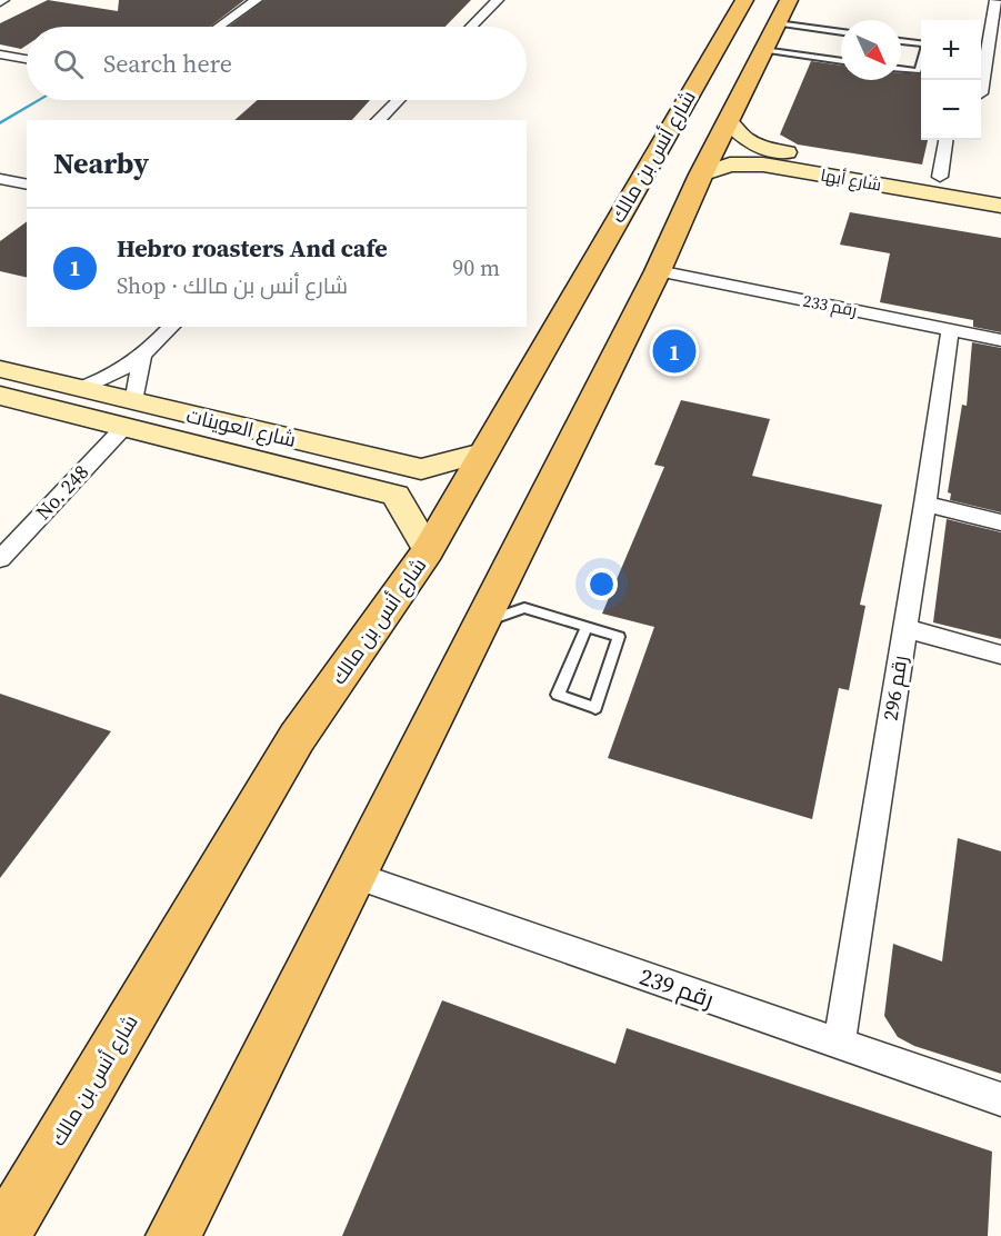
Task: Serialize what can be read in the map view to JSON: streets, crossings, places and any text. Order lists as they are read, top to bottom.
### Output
{
  "streets": {
    "main road": ["شارع أنس بن مالك"],
    "street": [
      "شارع أبها",
      "رقم 233",
      "شارع العوينات",
      "No. 248",
      "رقم 296",
      "رقم 239"
    ]
  },
  "crossings": [
    ["شارع أنس بن مالك", "شارع العوينات"],
    ["رقم 233", "رقم 296"],
    ["شارع العوينات", "No. 248"],
    ["رقم 296", "رقم 239"]
  ],
  "north": "bottom right",
  "page": {
    "map_buttons": ["+", "−"],
    "search": "Search here",
    "heading": "Nearby",
    "list": [
      {
        "mark": "1",
        "name": "Hebro roasters And cafe",
        "note": "Shop · شارع أنس بن مالك",
        "value": "90 m"
      }
    ],
    "pins": "1"
  }
}
